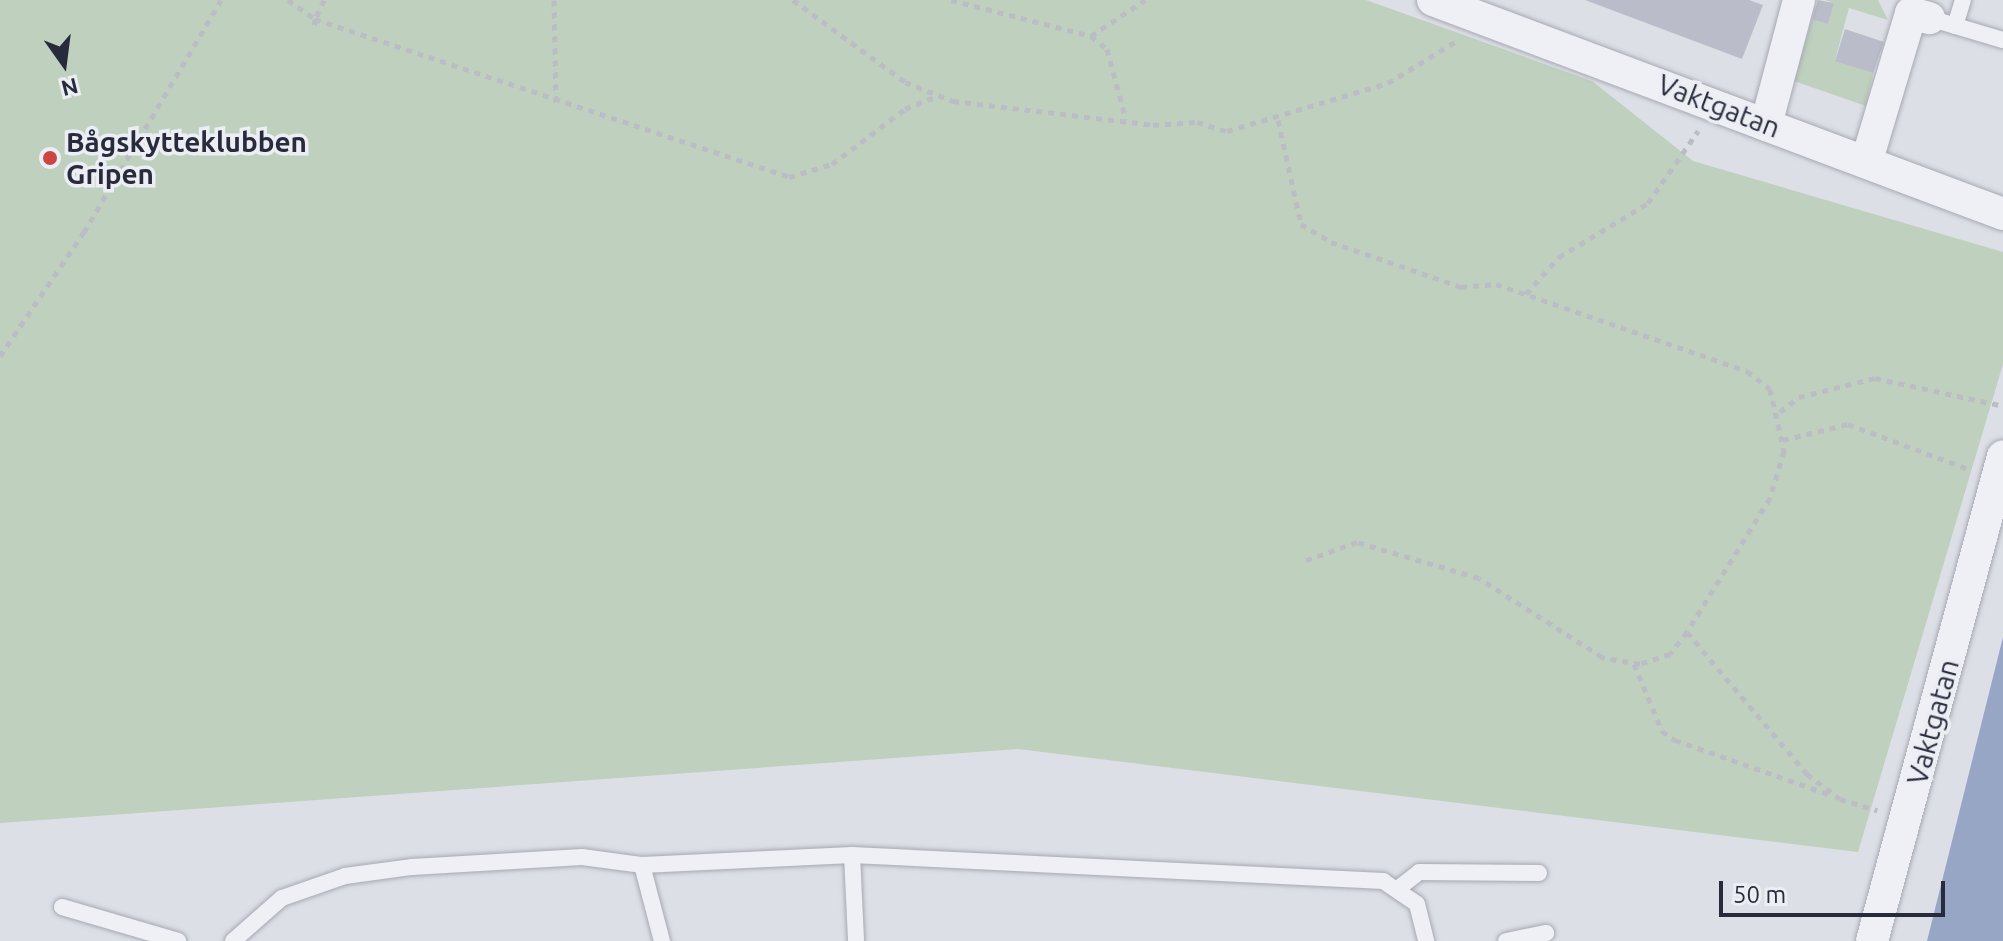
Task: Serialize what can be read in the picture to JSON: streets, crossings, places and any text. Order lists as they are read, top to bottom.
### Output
{
  "streets": {
    "street": ["Vaktgatan"]
  },
  "places": ["Bågskytteklubben Gripen"],
  "scale_bar": "50 m",
  "north": "bottom"
}
